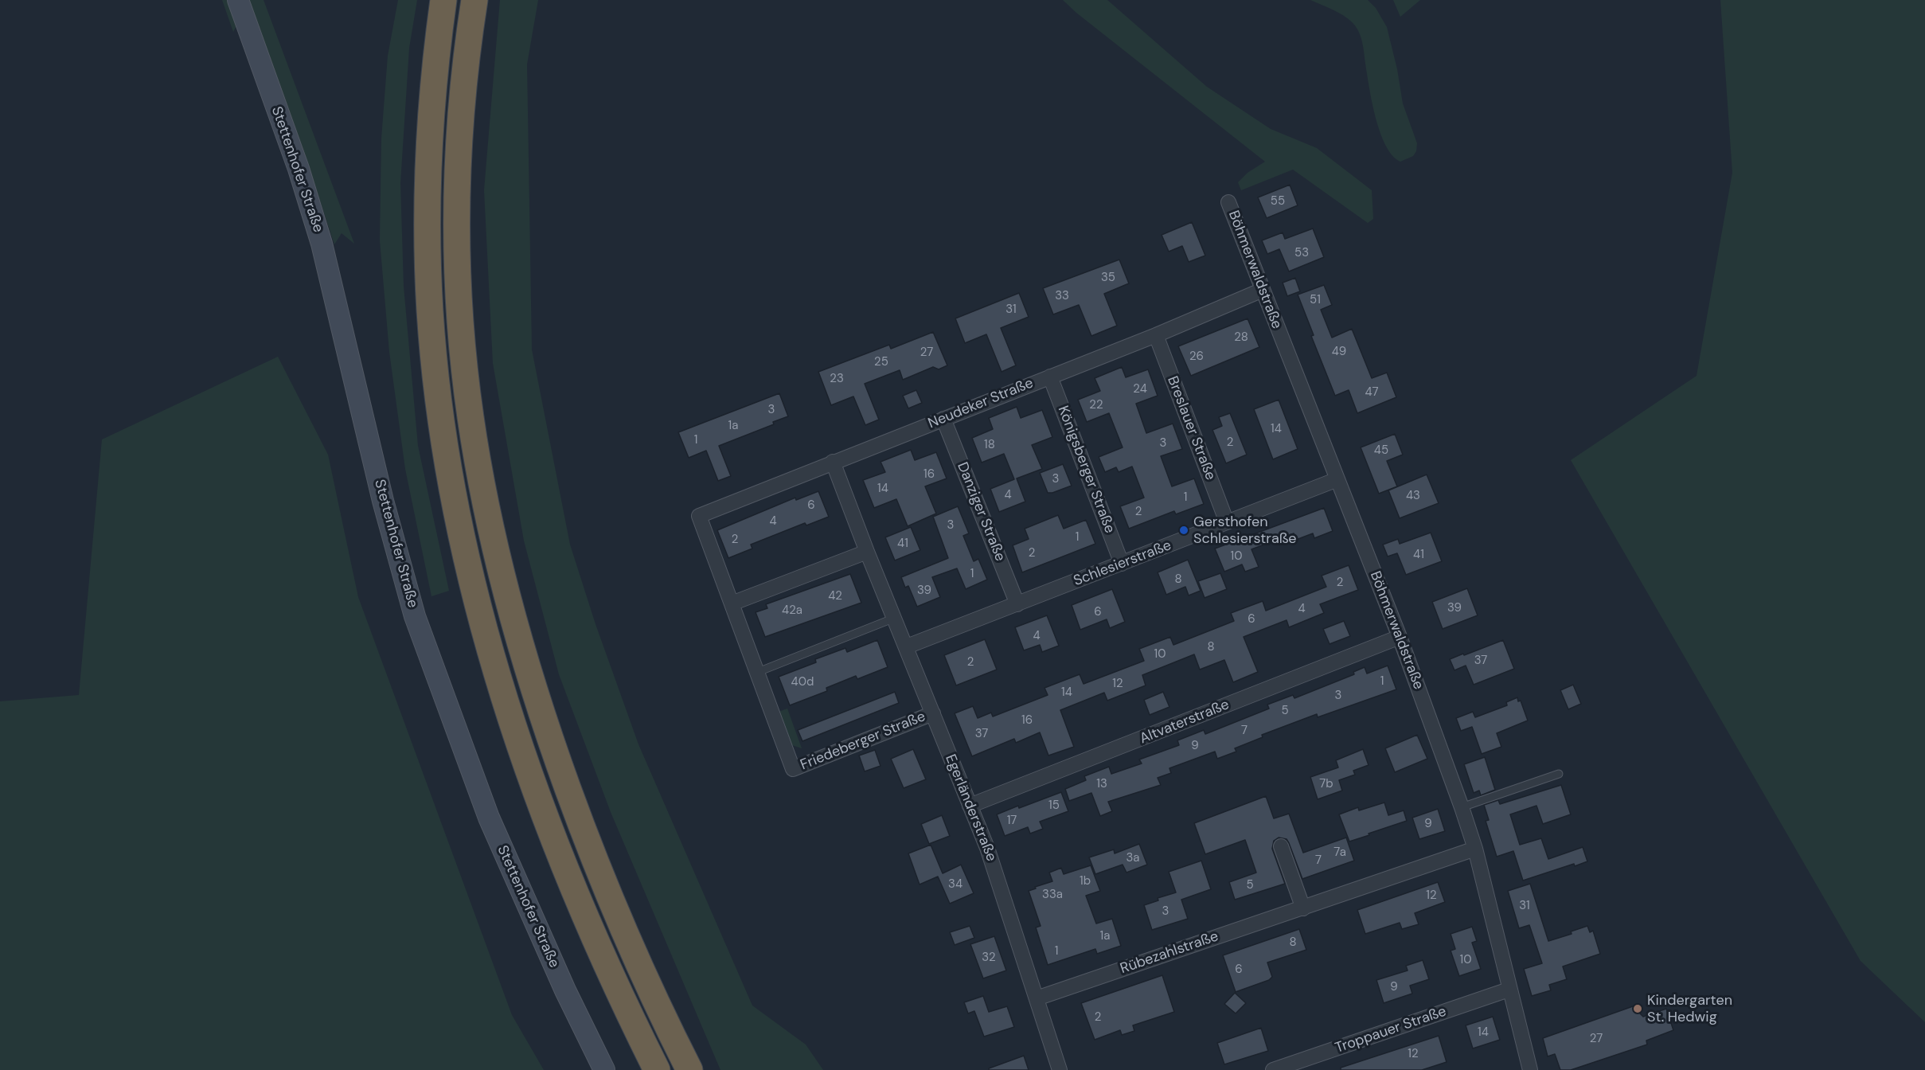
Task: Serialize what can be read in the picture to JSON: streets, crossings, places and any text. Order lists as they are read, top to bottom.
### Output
{
  "streets": {
    "street": [
      "Stettenhofer Straße",
      "Böhmerwaldstraße",
      "Neudeker Straße",
      "Breslauer Straße",
      "Königsberger Straße",
      "Danziger Straße",
      "Schlesierstraße",
      "Altvaterstraße",
      "Friedeberger Straße",
      "Egerländerstraße",
      "Rübezahlstraße",
      "Troppauer Straße"
    ]
  },
  "crossings": [
    ["Böhmerwaldstraße", "Neudeker Straße"],
    ["Böhmerwaldstraße", "Schlesierstraße"],
    ["Böhmerwaldstraße", "Altvaterstraße"],
    ["Böhmerwaldstraße", "Rübezahlstraße"],
    ["Böhmerwaldstraße", "Troppauer Straße"],
    ["Neudeker Straße", "Breslauer Straße"],
    ["Neudeker Straße", "Königsberger Straße"],
    ["Neudeker Straße", "Danziger Straße"],
    ["Neudeker Straße", "Egerländerstraße"],
    ["Breslauer Straße", "Schlesierstraße"],
    ["Königsberger Straße", "Schlesierstraße"],
    ["Danziger Straße", "Schlesierstraße"],
    ["Schlesierstraße", "Egerländerstraße"],
    ["Altvaterstraße", "Egerländerstraße"],
    ["Friedeberger Straße", "Egerländerstraße"],
    ["Egerländerstraße", "Rübezahlstraße"]
  ],
  "places": ["Gersthofen Schlesierstraße", "Kindergarten St. Hedwig"],
  "house_numbers": [
    "55",
    "53",
    "35",
    "33",
    "51",
    "31",
    "28",
    "49",
    "27",
    "26",
    "25",
    "23",
    "24",
    "47",
    "22",
    "3",
    "1a",
    "14",
    "1",
    "2",
    "3",
    "18",
    "45",
    "16",
    "3",
    "14",
    "4",
    "43",
    "1",
    "6",
    "2",
    "4",
    "3",
    "1",
    "2",
    "41",
    "2",
    "41",
    "10",
    "1",
    "8",
    "2",
    "39",
    "42",
    "39",
    "4",
    "42a",
    "6",
    "6",
    "4",
    "8",
    "10",
    "37",
    "2",
    "1",
    "40d",
    "12",
    "14",
    "3",
    "5",
    "16",
    "7",
    "37",
    "9",
    "13",
    "7b",
    "15",
    "17",
    "9",
    "7a",
    "3a",
    "7",
    "1b",
    "34",
    "5",
    "33a",
    "12",
    "31",
    "3",
    "1a",
    "8",
    "1",
    "32",
    "10",
    "6",
    "9",
    "2",
    "14",
    "27",
    "12"
  ]
}
